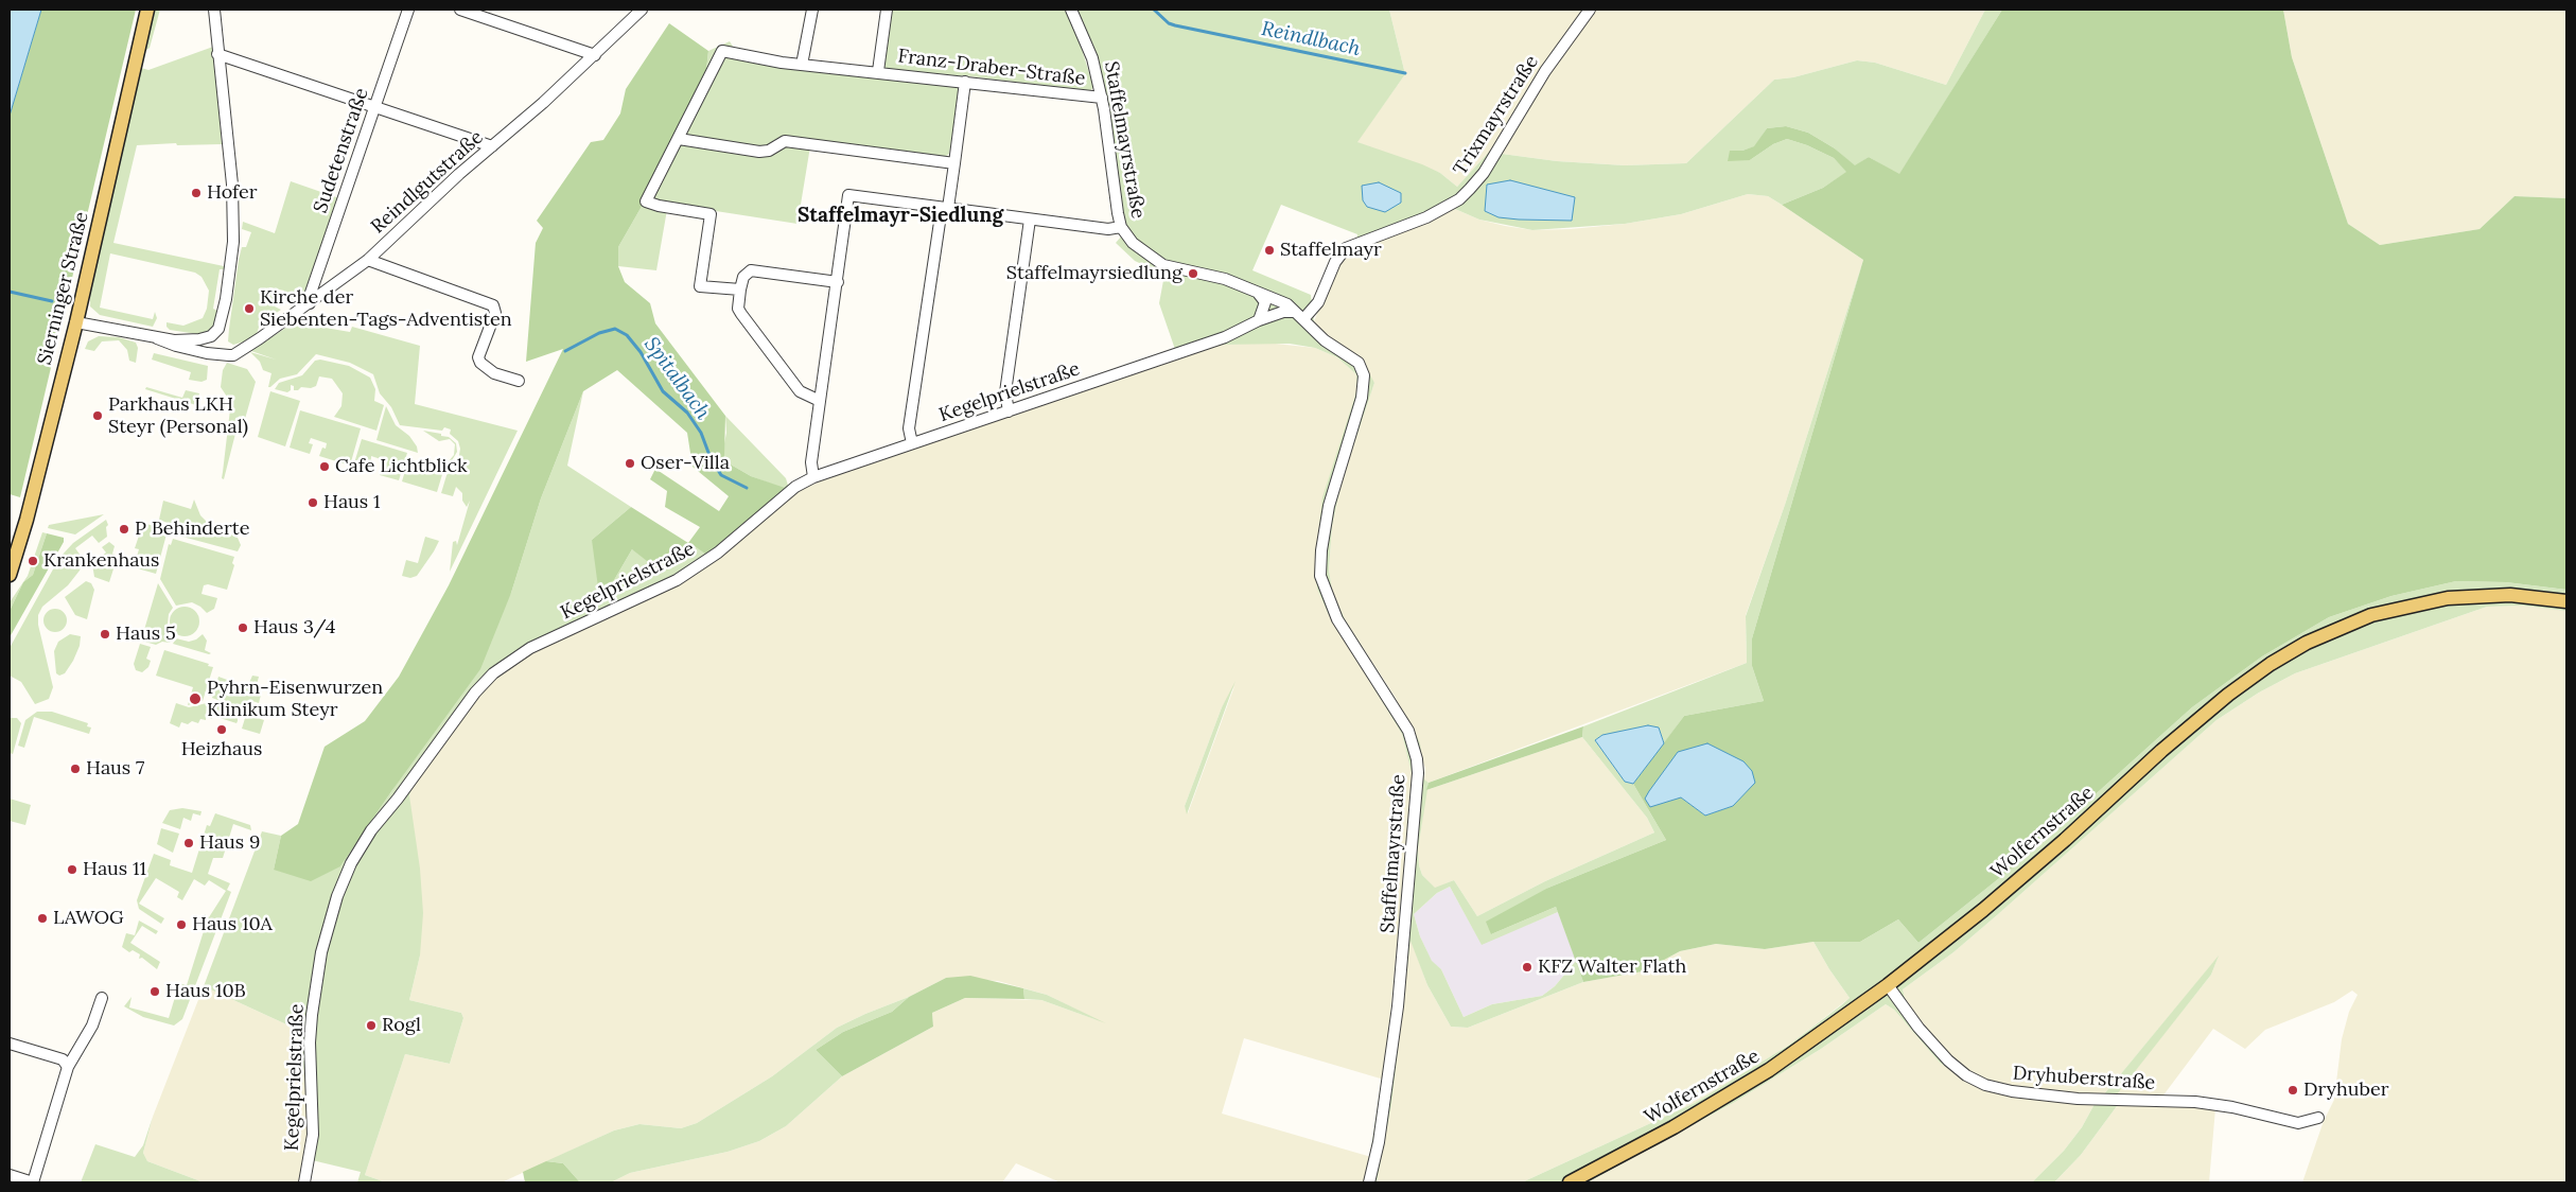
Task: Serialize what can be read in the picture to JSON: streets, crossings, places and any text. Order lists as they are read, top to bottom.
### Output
{
  "streets": {
    "main road": ["Sierninger Straße", "Wolfernstraße"],
    "street": [
      "Franz-Draber-Straße",
      "Trixmayrstraße",
      "Staffelmayrstraße",
      "Sudetenstraße",
      "Reindlgutstraße",
      "Kegelprielstraße",
      "Dryhuberstraße"
    ]
  },
  "crossings": [
    ["Franz-Draber-Straße", "Staffelmayrstraße"],
    ["Trixmayrstraße", "Staffelmayrstraße"],
    ["Trixmayrstraße", "Kegelprielstraße"],
    ["Staffelmayrstraße", "Kegelprielstraße"],
    ["Sudetenstraße", "Reindlgutstraße"],
    ["Reindlgutstraße", "Sierninger Straße"],
    ["Wolfernstraße", "Dryhuberstraße"]
  ],
  "districts": ["Staffelmayr-Siedlung"],
  "water": ["Reindlbach", "Spitalbach"],
  "places": [
    "Hofer",
    "Staffelmayr",
    "Staffelmayrsiedlung",
    "Kirche der Siebenten-Tags-Adventisten",
    "Parkhaus LKH Steyr (Personal)",
    "Oser-Villa",
    "Cafe Lichtblick",
    "Haus 1",
    "P Behinderte",
    "Krankenhaus",
    "Haus 3/4",
    "Haus 5",
    "Pyhrn-Eisenwurzen Klinikum Steyr",
    "Heizhaus",
    "Haus 7",
    "Haus 9",
    "Haus 11",
    "LAWOG",
    "Haus 10A",
    "KFZ Walter Flath",
    "Haus 10B",
    "Rogl",
    "Dryhuber"
  ]
}
